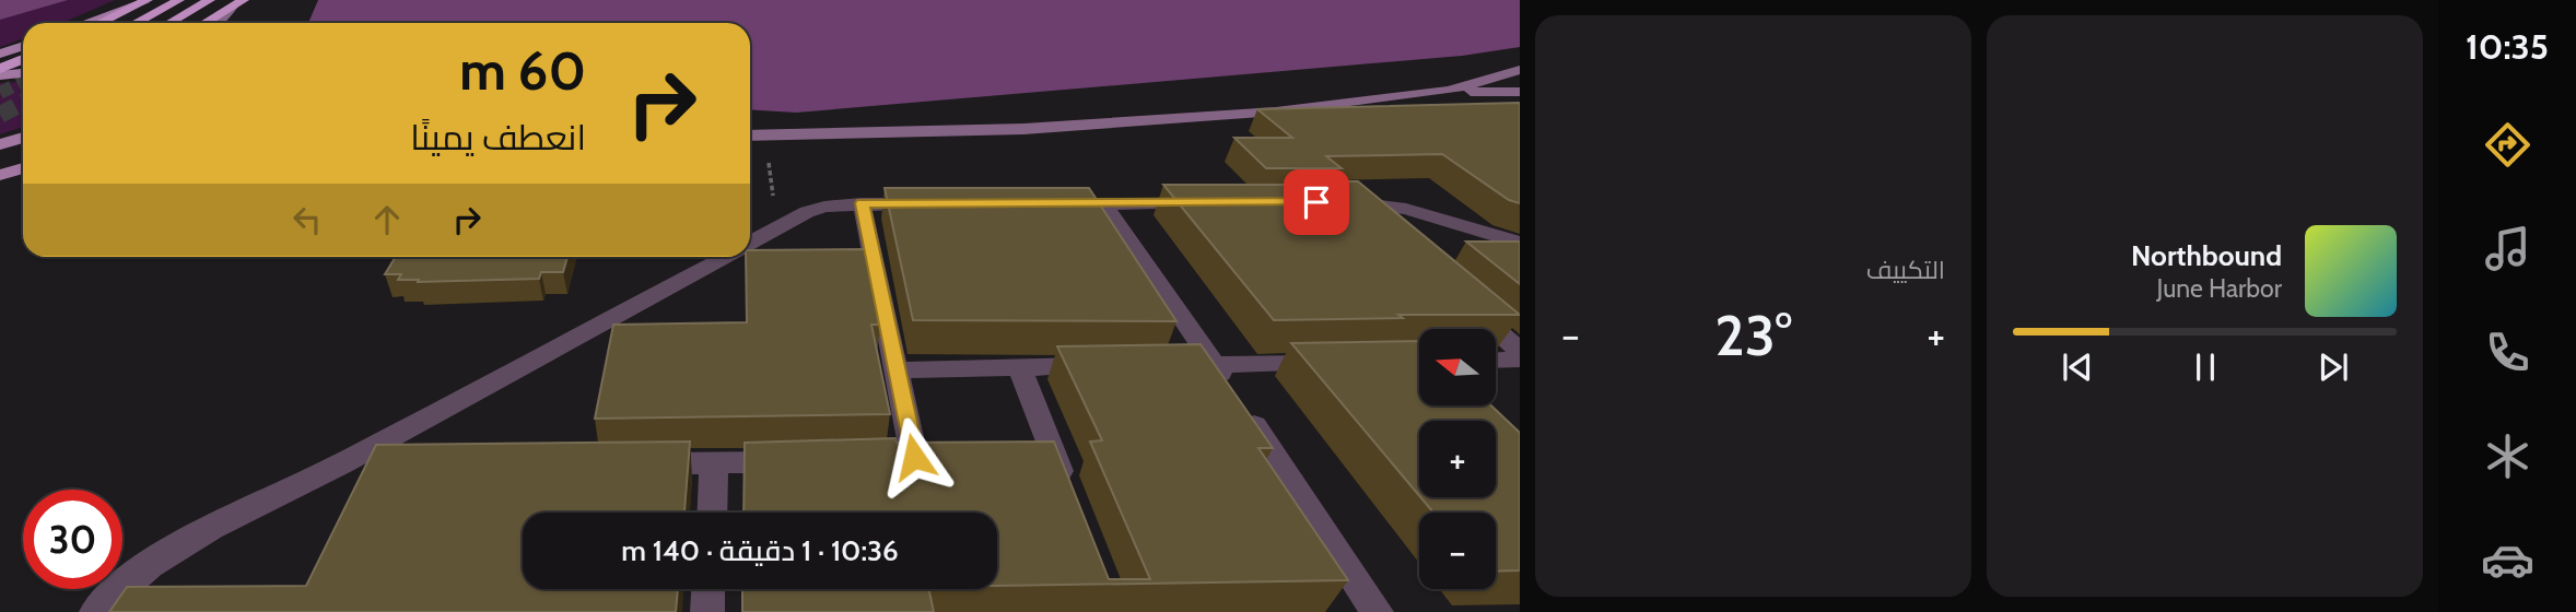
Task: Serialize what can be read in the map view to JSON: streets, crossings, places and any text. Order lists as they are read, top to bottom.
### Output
{
  "north": "left",
  "page": {
    "tabs": "10:35",
    "tile": "التكييف",
    "turn": ["60 m", "انعطف يمينًا"],
    "song": ["Northbound", "June Harbor"],
    "heat": ["−", "23°", "+"],
    "map_buttons": ["+", "−"],
    "limit": "30",
    "trip": "10:36 · 1 دقيقة · 140 m"
  }
}
